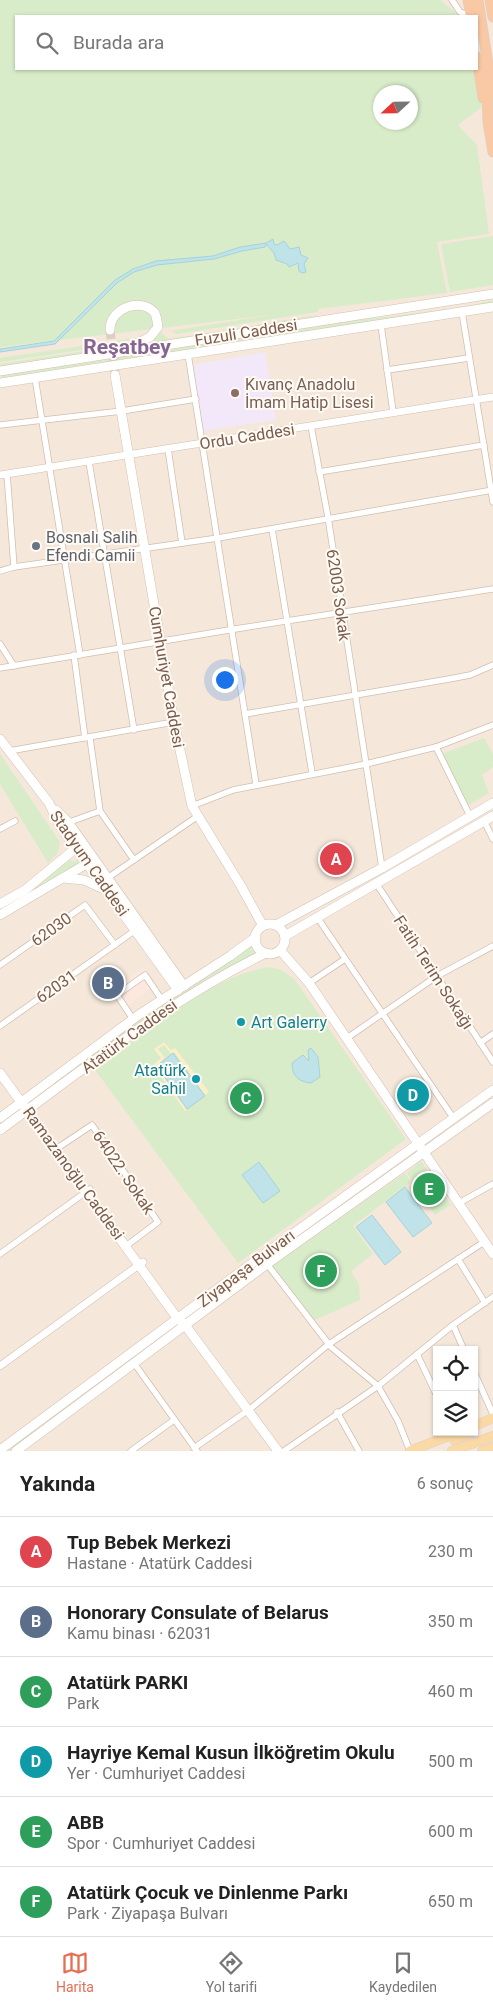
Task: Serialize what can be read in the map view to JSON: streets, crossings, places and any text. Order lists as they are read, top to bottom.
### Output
{
  "streets": {
    "main road": [
      "Fuzuli Caddesi",
      "Cumhuriyet Caddesi",
      "Stadyum Caddesi",
      "Atatürk Caddesi",
      "Ramazanoğlu Caddesi",
      "Ziyapaşa Bulvarı"
    ],
    "street": [
      "Ordu Caddesi",
      "62003 Sokak",
      "62030",
      "Fatih Terim Sokağı",
      "62031",
      "64022. Sokak"
    ]
  },
  "crossings": [
    ["Ordu Caddesi", "62003 Sokak"],
    ["Ordu Caddesi", "Cumhuriyet Caddesi"],
    ["Cumhuriyet Caddesi", "Atatürk Caddesi"],
    ["Stadyum Caddesi", "62031"],
    ["Stadyum Caddesi", "Atatürk Caddesi"],
    ["62030", "62031"],
    ["Atatürk Caddesi", "Ramazanoğlu Caddesi"],
    ["64022. Sokak", "Ramazanoğlu Caddesi"],
    ["Ramazanoğlu Caddesi", "Ziyapaşa Bulvarı"]
  ],
  "districts": ["Reşatbey"],
  "places": [
    "Kıvanç Anadolu İmam Hatip Lisesi",
    "Bosnalı Salih Efendi Camii",
    "Art Galerry",
    "Atatürk Sahil"
  ],
  "north": "left",
  "page": {
    "search": "Burada ara",
    "pins": [
      "A",
      "B",
      "D",
      "C",
      "E",
      "F"
    ],
    "heading": ["Yakında", "6 sonuç"],
    "list": [
      {
        "mark": "A",
        "name": "Tup Bebek Merkezi",
        "note": "Hastane · Atatürk Caddesi",
        "value": "230 m"
      },
      {
        "mark": "B",
        "name": "Honorary Consulate of Belarus",
        "note": "Kamu binası · 62031",
        "value": "350 m"
      },
      {
        "mark": "C",
        "name": "Atatürk PARKI",
        "note": "Park",
        "value": "460 m"
      },
      {
        "mark": "D",
        "name": "Hayriye Kemal Kusun İlköğretim Okulu",
        "note": "Yer · Cumhuriyet Caddesi",
        "value": "500 m"
      },
      {
        "mark": "E",
        "name": "ABB",
        "note": "Spor · Cumhuriyet Caddesi",
        "value": "600 m"
      },
      {
        "mark": "F",
        "name": "Atatürk Çocuk ve Dinlenme Parkı",
        "note": "Park · Ziyapaşa Bulvarı",
        "value": "650 m"
      }
    ],
    "nav": ["Harita", "Yol tarifi", "Kaydedilen"]
  }
}
